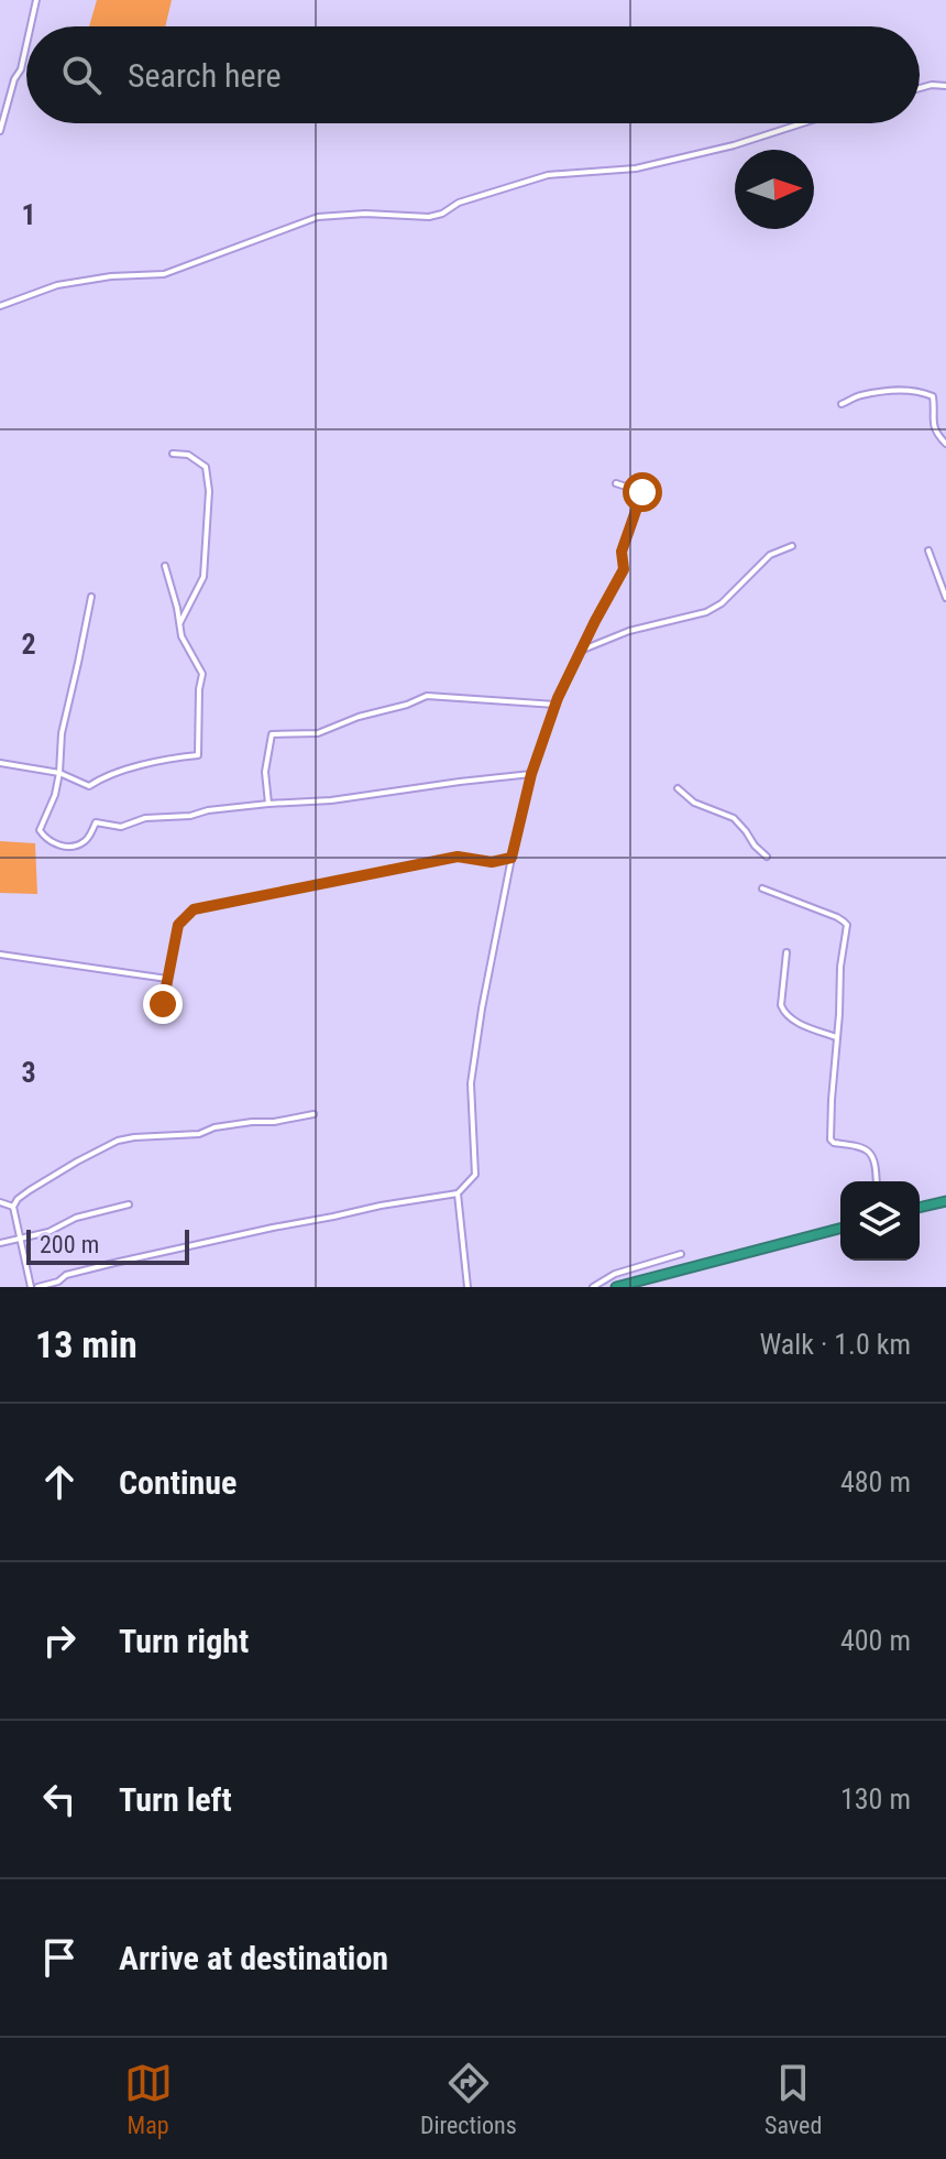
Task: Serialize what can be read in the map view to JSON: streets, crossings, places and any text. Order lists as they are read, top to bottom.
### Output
{
  "scale_bar": "200 m",
  "north": "right",
  "page": {
    "search": "Search here",
    "scale": "200 m",
    "heading": ["13 min", "Walk · 1.0 km"],
    "list": [
      ["Continue", "480 m"],
      ["Turn right", "400 m"],
      ["Turn left", "130 m"],
      "Arrive at destination"
    ],
    "nav": ["Map", "Directions", "Saved"]
  },
  "grid": {
    "rows": ["1", "2", "3"]
  }
}
